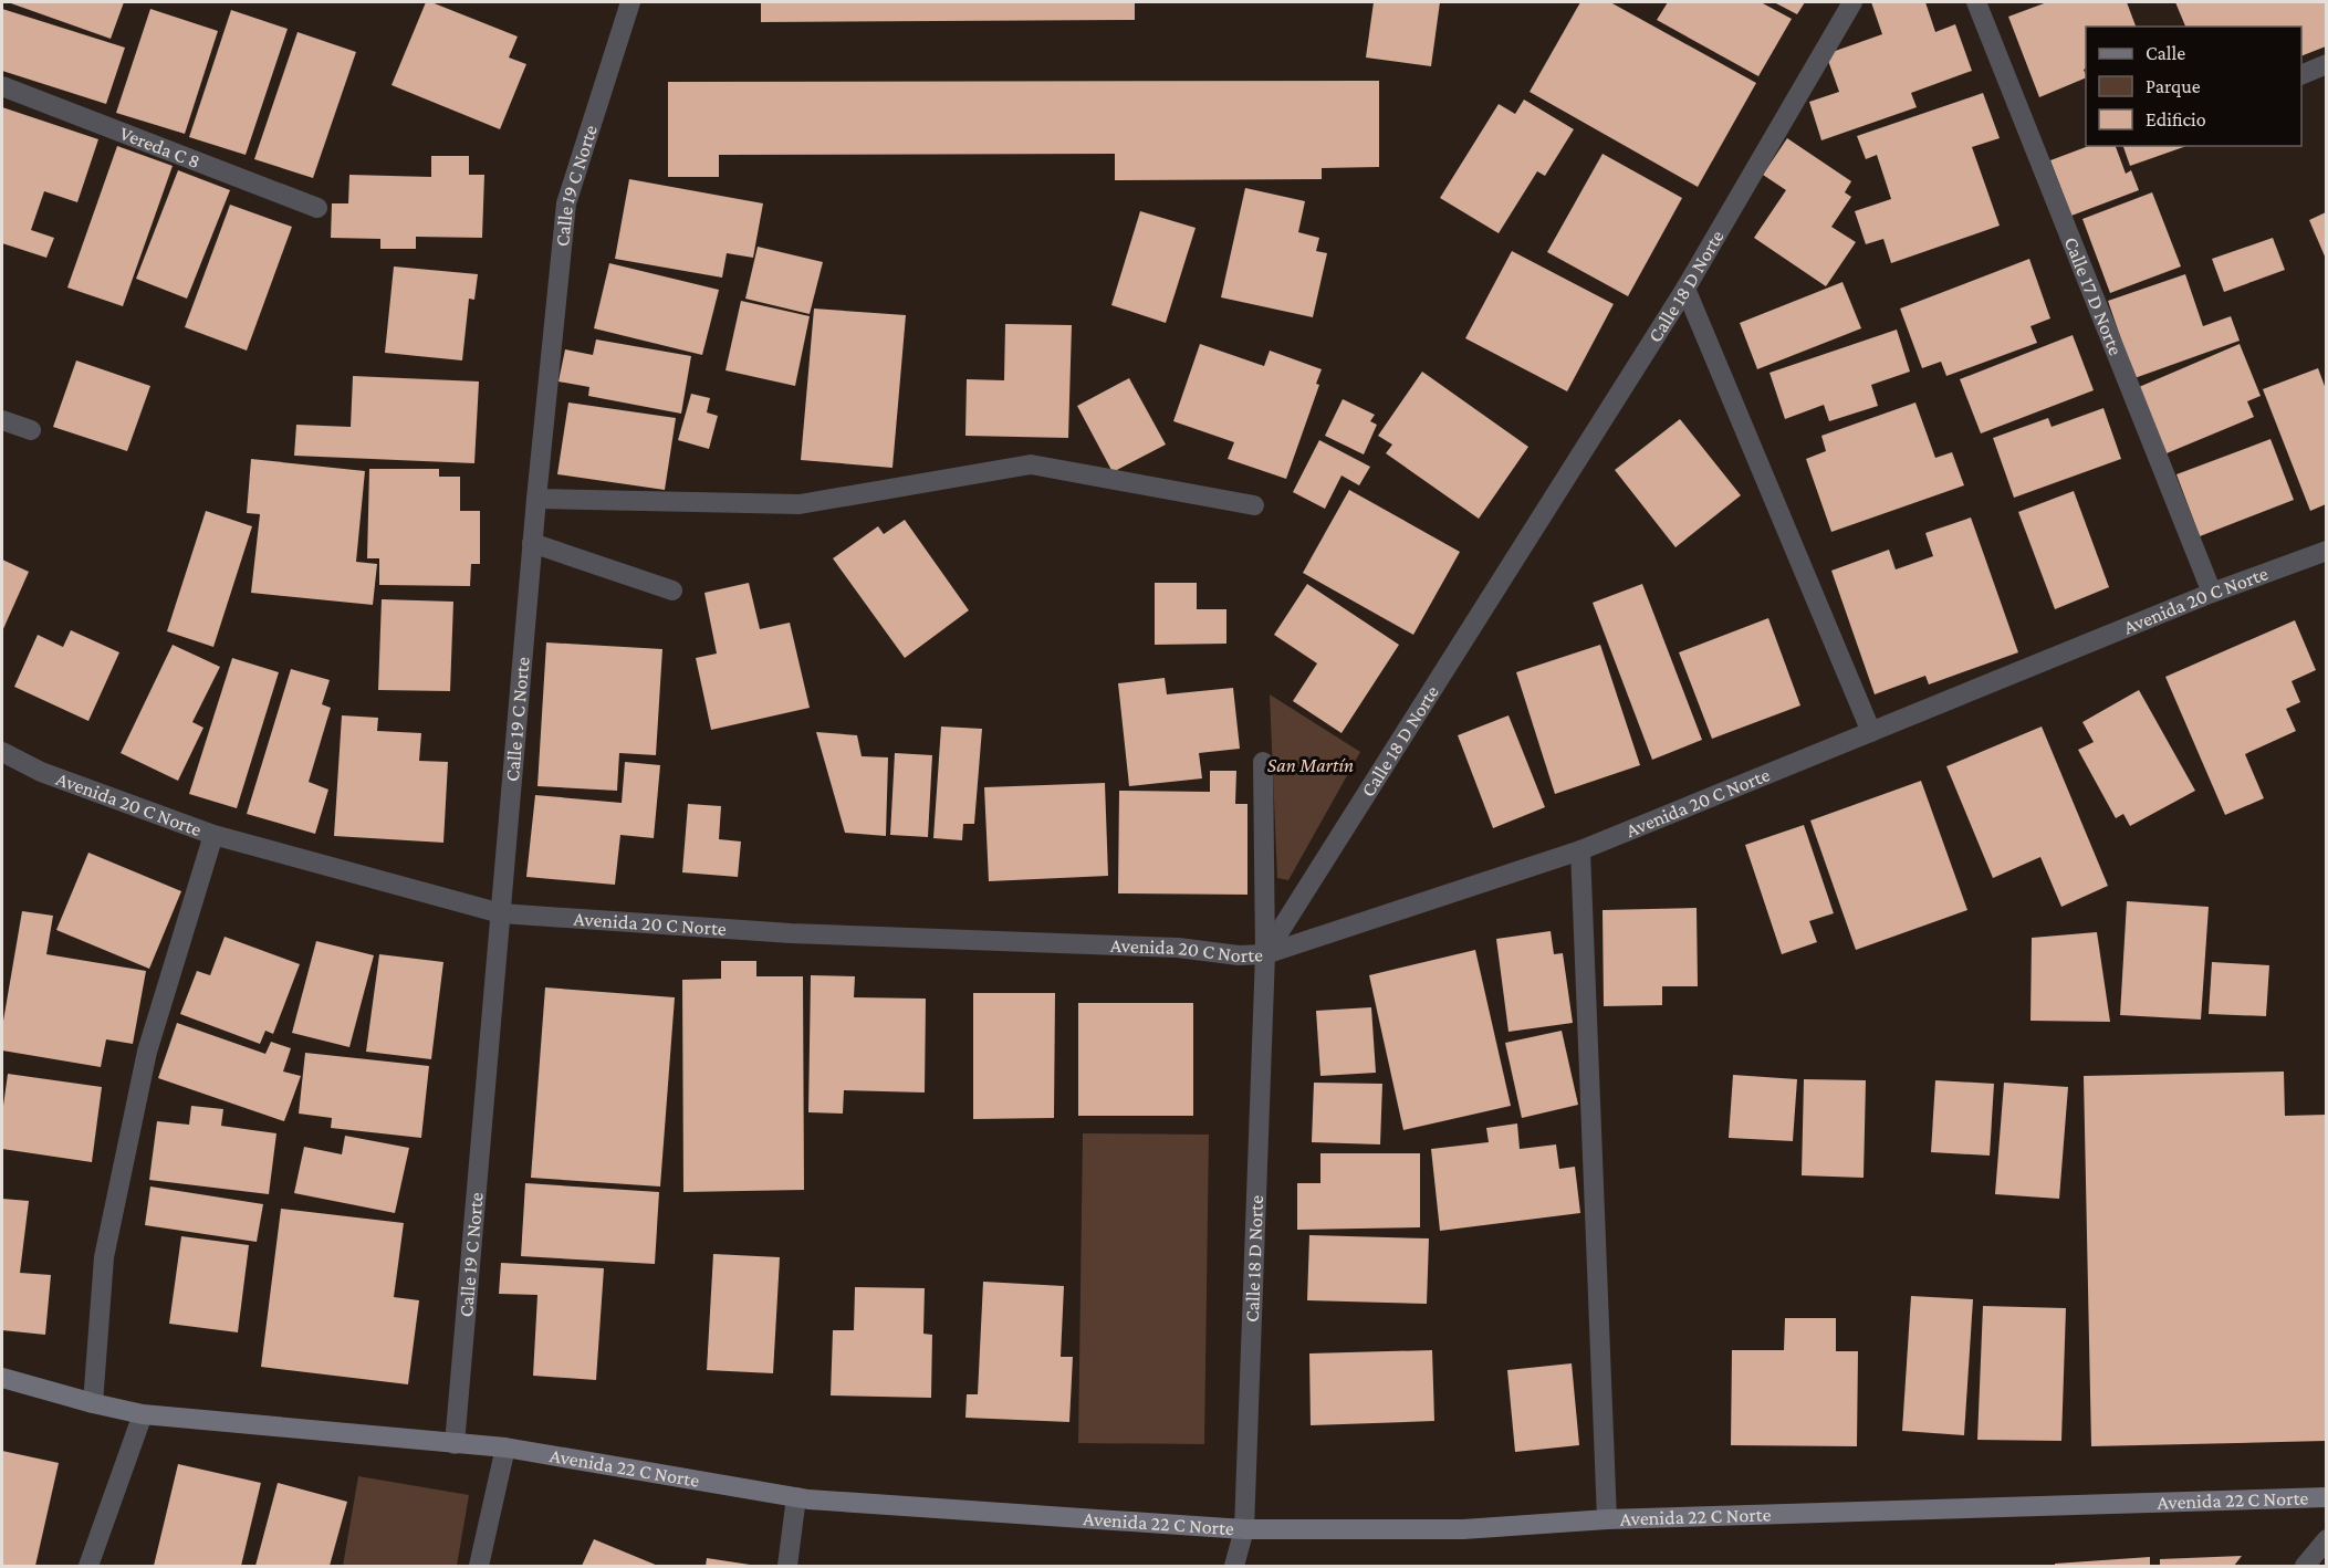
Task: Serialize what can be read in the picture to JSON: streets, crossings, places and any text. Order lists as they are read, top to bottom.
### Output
{
  "streets": {
    "street": [
      "Vereda C 8",
      "Calle 19 C Norte",
      "Calle 18 D Norte",
      "Calle 17 D Norte",
      "Avenida 20 C Norte",
      "Avenida 22 C Norte"
    ]
  },
  "crossings": [
    ["Calle 19 C Norte", "Avenida 20 C Norte"],
    ["Calle 19 C Norte", "Avenida 22 C Norte"],
    ["Calle 18 D Norte", "Avenida 20 C Norte"],
    ["Calle 18 D Norte", "Avenida 22 C Norte"],
    ["Calle 17 D Norte", "Avenida 20 C Norte"]
  ],
  "parks": ["San Martín"],
  "legend": ["Calle", "Parque", "Edificio"]
}
